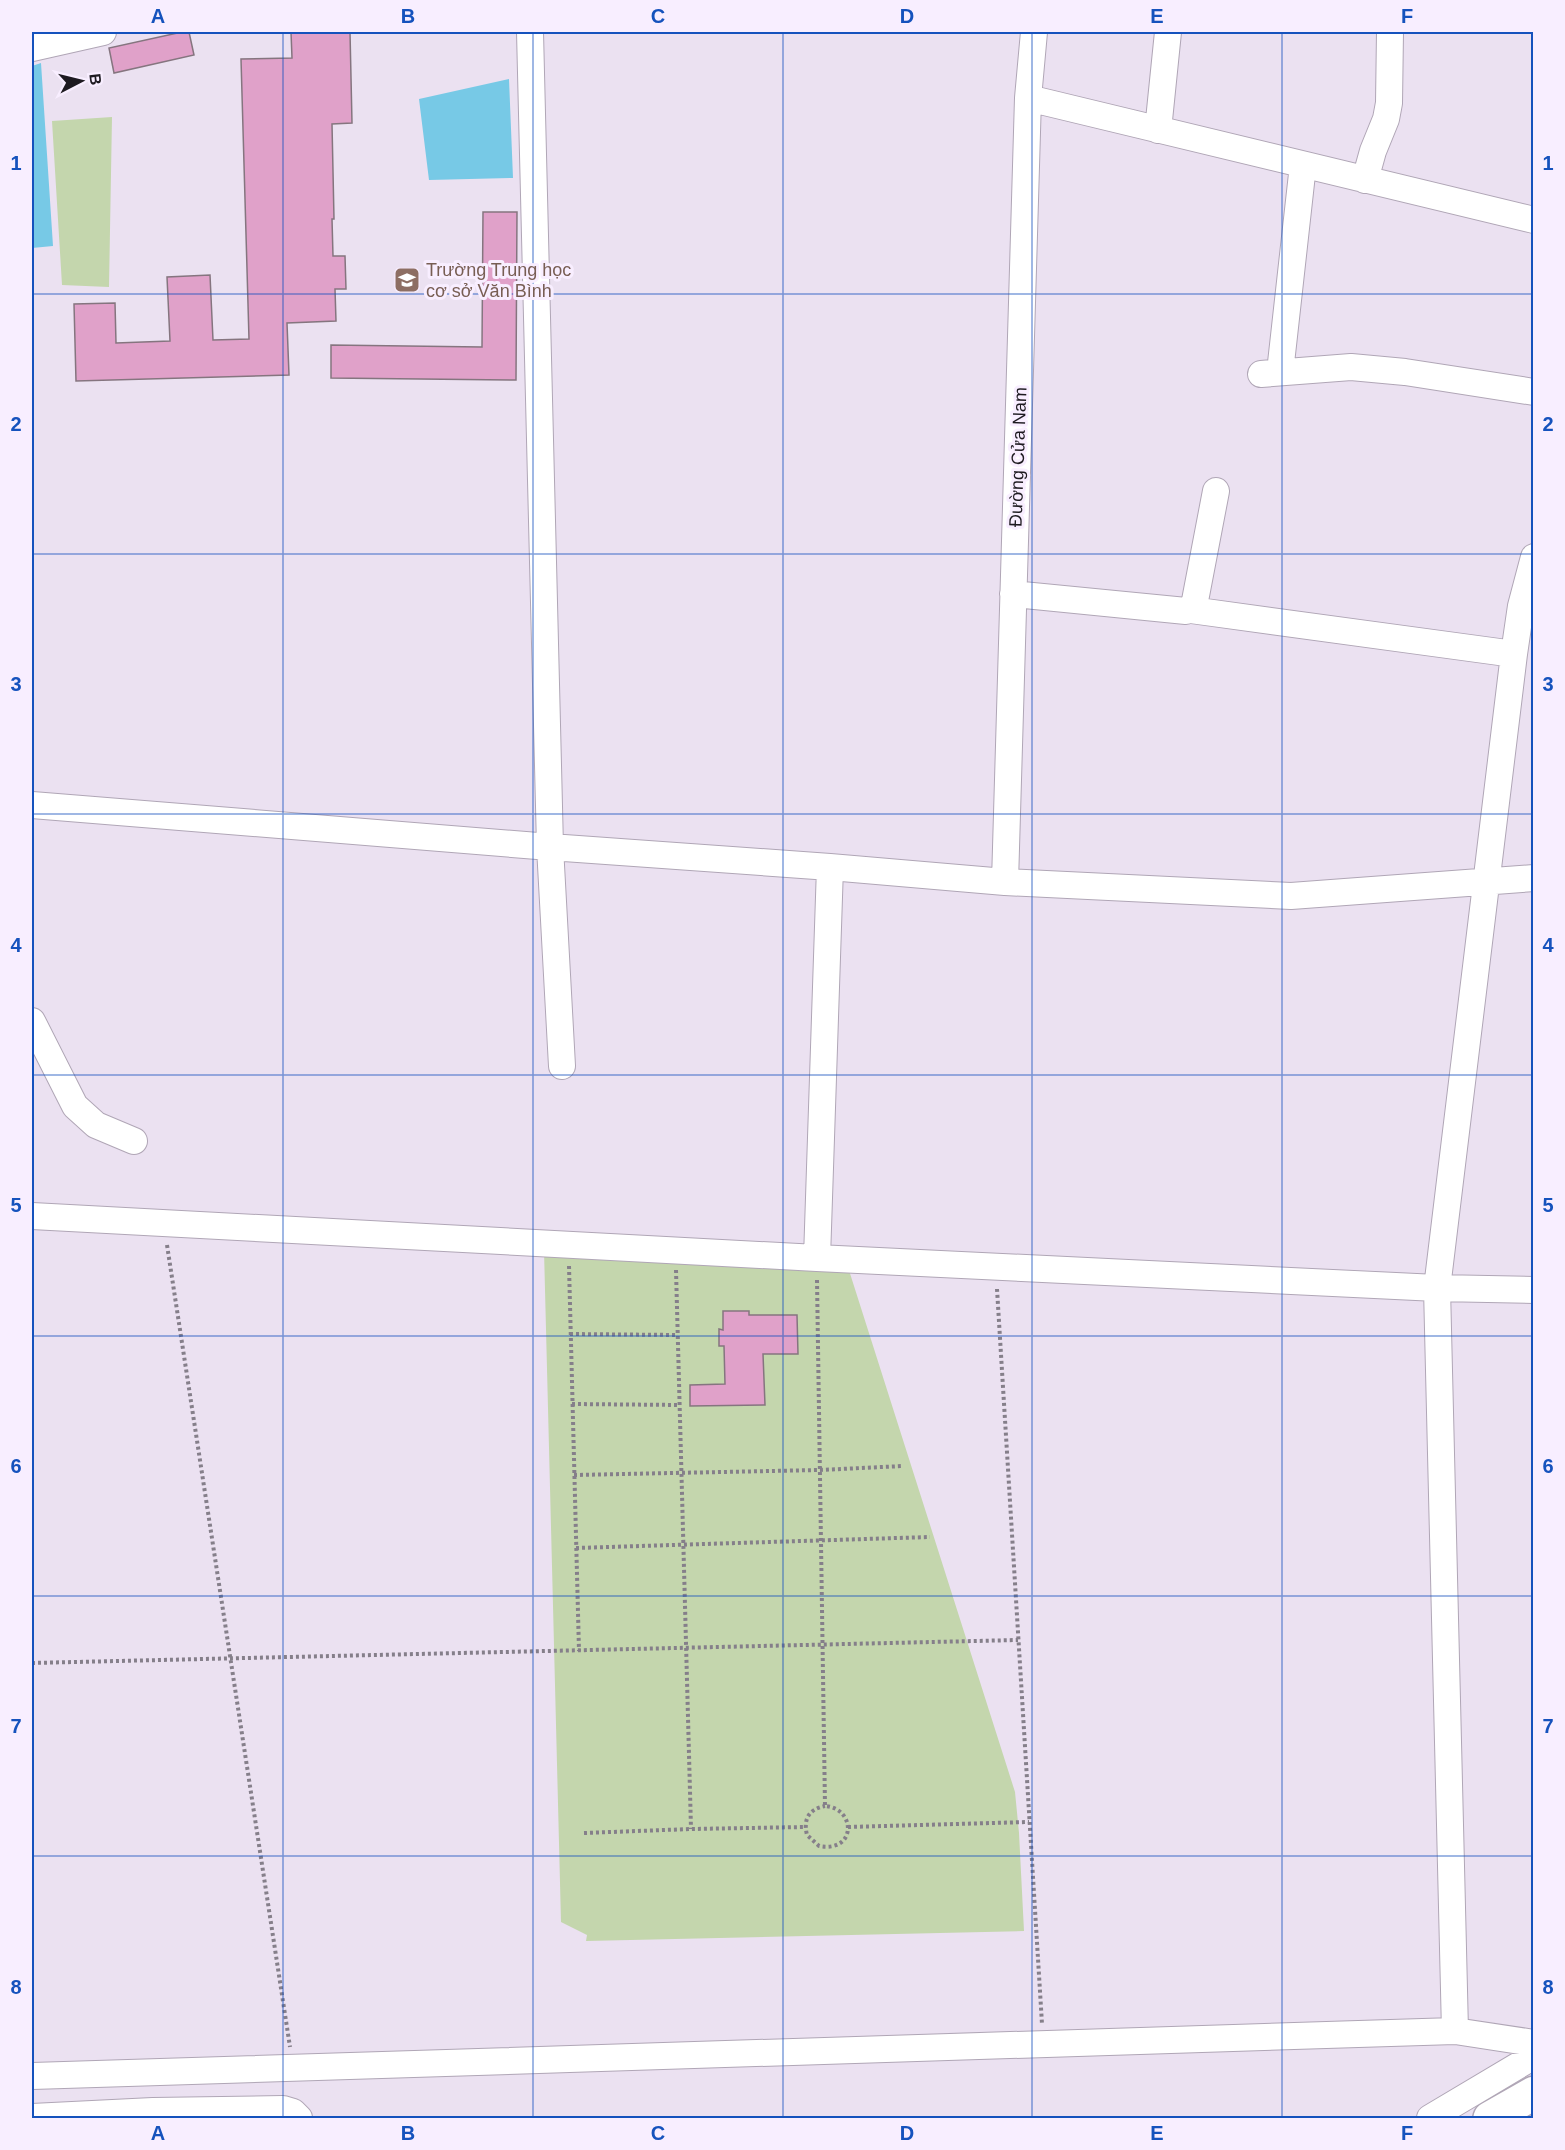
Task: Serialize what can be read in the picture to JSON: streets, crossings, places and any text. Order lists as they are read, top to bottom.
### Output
{
  "streets": {
    "street": ["Đường Cửa Nam"]
  },
  "places": {
    "school or university": ["Trường Trung học cơ sở Văn Bình"]
  },
  "north": "right",
  "grid": {
    "columns": [
      "A",
      "B",
      "C",
      "D",
      "E",
      "F"
    ],
    "rows": [
      "1",
      "2",
      "3",
      "4",
      "5",
      "6",
      "7",
      "8"
    ]
  }
}
